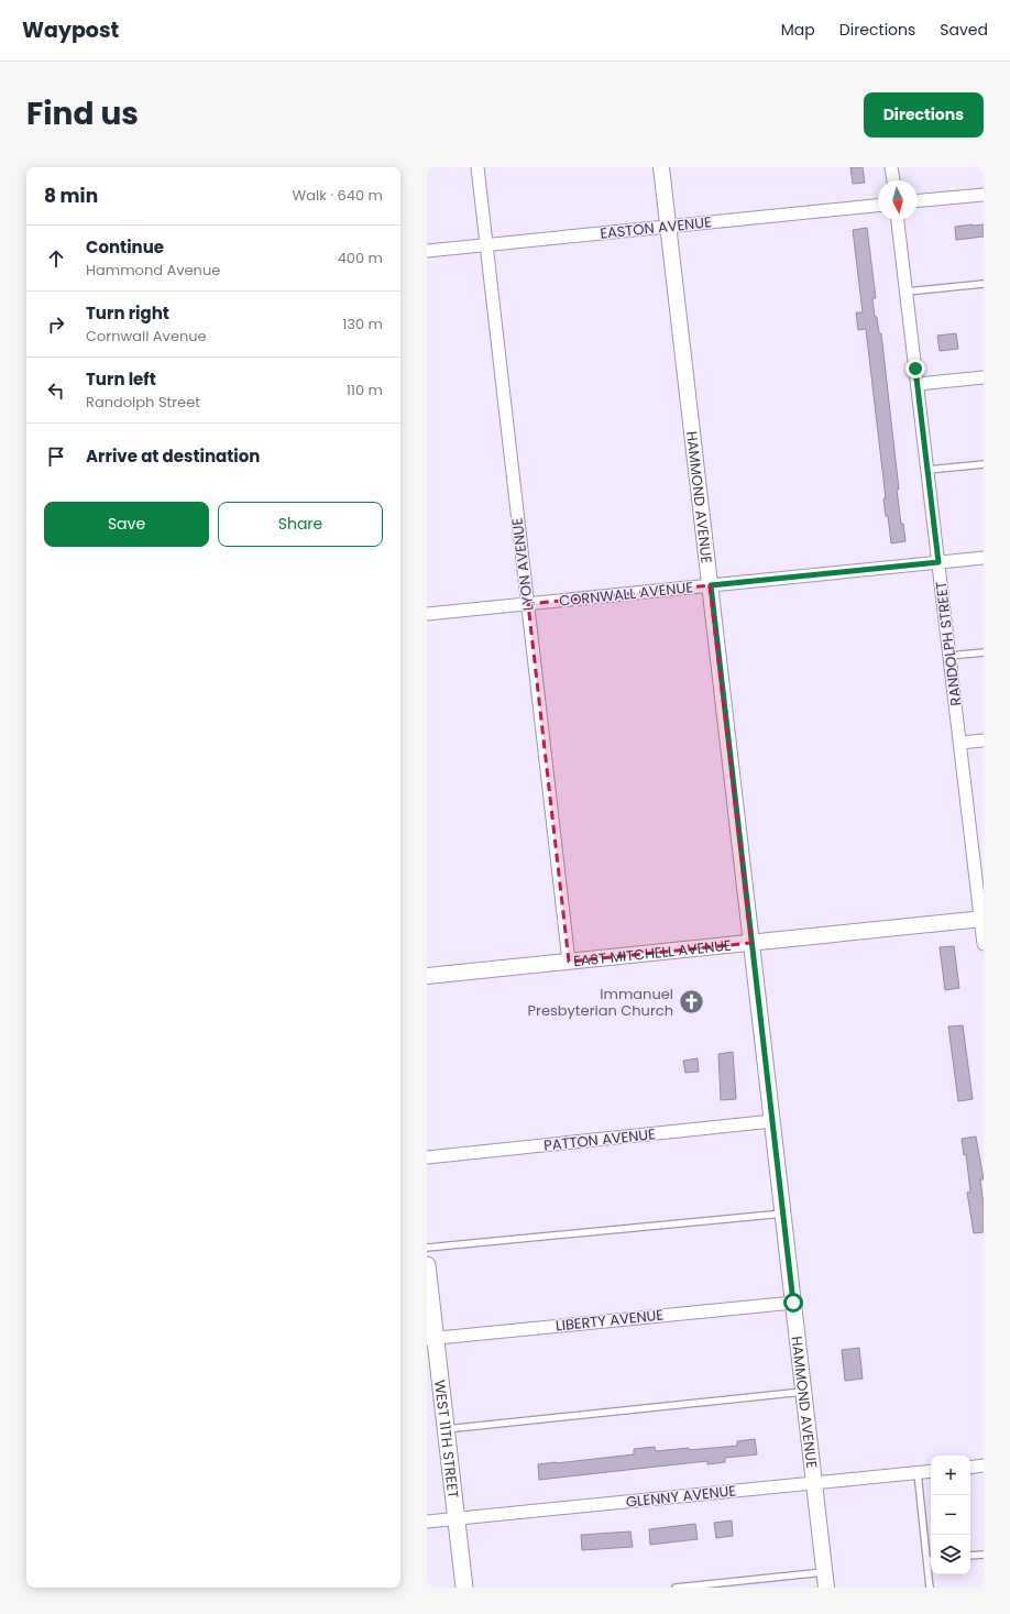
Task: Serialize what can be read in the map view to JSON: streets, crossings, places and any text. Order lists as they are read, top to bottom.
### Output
{
  "streets": {
    "main road": ["WEST 11TH STREET"],
    "street": [
      "EASTON AVENUE",
      "HAMMOND AVENUE",
      "LYON AVENUE",
      "CORNWALL AVENUE",
      "RANDOLPH STREET",
      "EAST MITCHELL AVENUE",
      "PATTON AVENUE",
      "LIBERTY AVENUE",
      "GLENNY AVENUE"
    ]
  },
  "crossings": [
    ["EASTON AVENUE", "HAMMOND AVENUE"],
    ["EASTON AVENUE", "LYON AVENUE"],
    ["HAMMOND AVENUE", "CORNWALL AVENUE"],
    ["HAMMOND AVENUE", "EAST MITCHELL AVENUE"],
    ["HAMMOND AVENUE", "PATTON AVENUE"],
    ["HAMMOND AVENUE", "LIBERTY AVENUE"],
    ["HAMMOND AVENUE", "GLENNY AVENUE"],
    ["LYON AVENUE", "CORNWALL AVENUE"],
    ["LYON AVENUE", "EAST MITCHELL AVENUE"],
    ["CORNWALL AVENUE", "RANDOLPH STREET"],
    ["RANDOLPH STREET", "EAST MITCHELL AVENUE"],
    ["LIBERTY AVENUE", "WEST 11TH STREET"],
    ["WEST 11TH STREET", "GLENNY AVENUE"]
  ],
  "places": {
    "church": ["Immanuel Presbyterian Church"]
  },
  "north": "bottom",
  "page": {
    "header": "Waypost",
    "nav": ["Map", "Directions", "Saved"],
    "title": "Find us",
    "buttons": [
      "Directions",
      ["Save", "Share"]
    ],
    "heading": ["8 min", "Walk · 640 m"],
    "list": [
      ["Continue", "Hammond Avenue", "400 m"],
      ["Turn right", "Cornwall Avenue", "130 m"],
      ["Turn left", "Randolph Street", "110 m"],
      "Arrive at destination"
    ],
    "map_buttons": ["+", "−"]
  }
}
